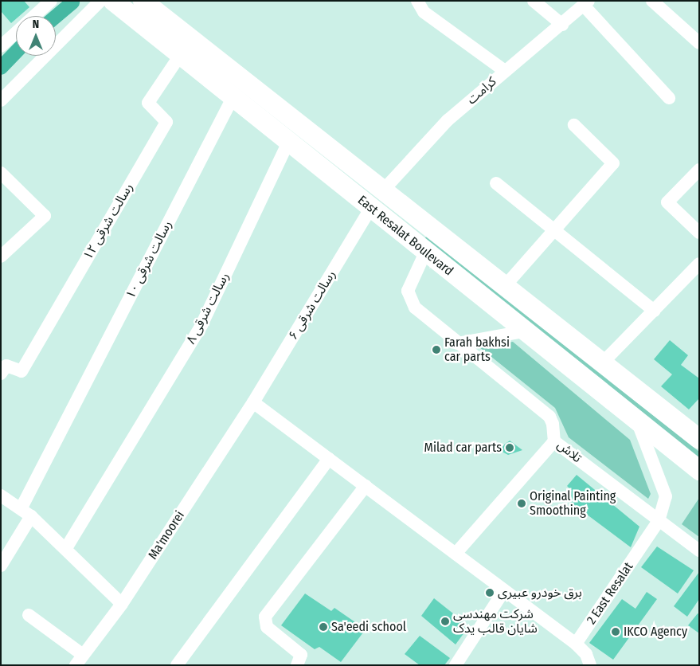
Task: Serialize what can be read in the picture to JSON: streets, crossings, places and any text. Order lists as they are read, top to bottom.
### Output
{
  "streets": {
    "main road": ["East Resalat Boulevard"],
    "street": [
      "کرامت",
      "رسالت شرقی ۱۲",
      "رسالت شرقی ۱۰",
      "رسالت شرقی ۶",
      "رسالت شرقی ۸",
      "تلاش",
      "Ma'moorei",
      "2 East Resalat"
    ]
  },
  "crossings": [
    ["کرامت", "East Resalat Boulevard"],
    ["رسالت شرقی ۱۲", "East Resalat Boulevard"],
    ["East Resalat Boulevard", "رسالت شرقی ۱۰"],
    ["East Resalat Boulevard", "رسالت شرقی ۶"],
    ["East Resalat Boulevard", "رسالت شرقی ۸"],
    ["East Resalat Boulevard", "تلاش"],
    ["East Resalat Boulevard", "2 East Resalat"],
    ["رسالت شرقی ۶", "Ma'moorei"],
    ["تلاش", "2 East Resalat"]
  ],
  "places": [
    "Farah bakhsi car parts",
    "Milad car parts",
    "Original Painting Smoothing",
    "برق خودرو عبیری",
    "شرکت مهندسی شایان قالب یدک",
    "Sa'eedi school",
    "IKCO Agency"
  ],
  "north": "top"
}
